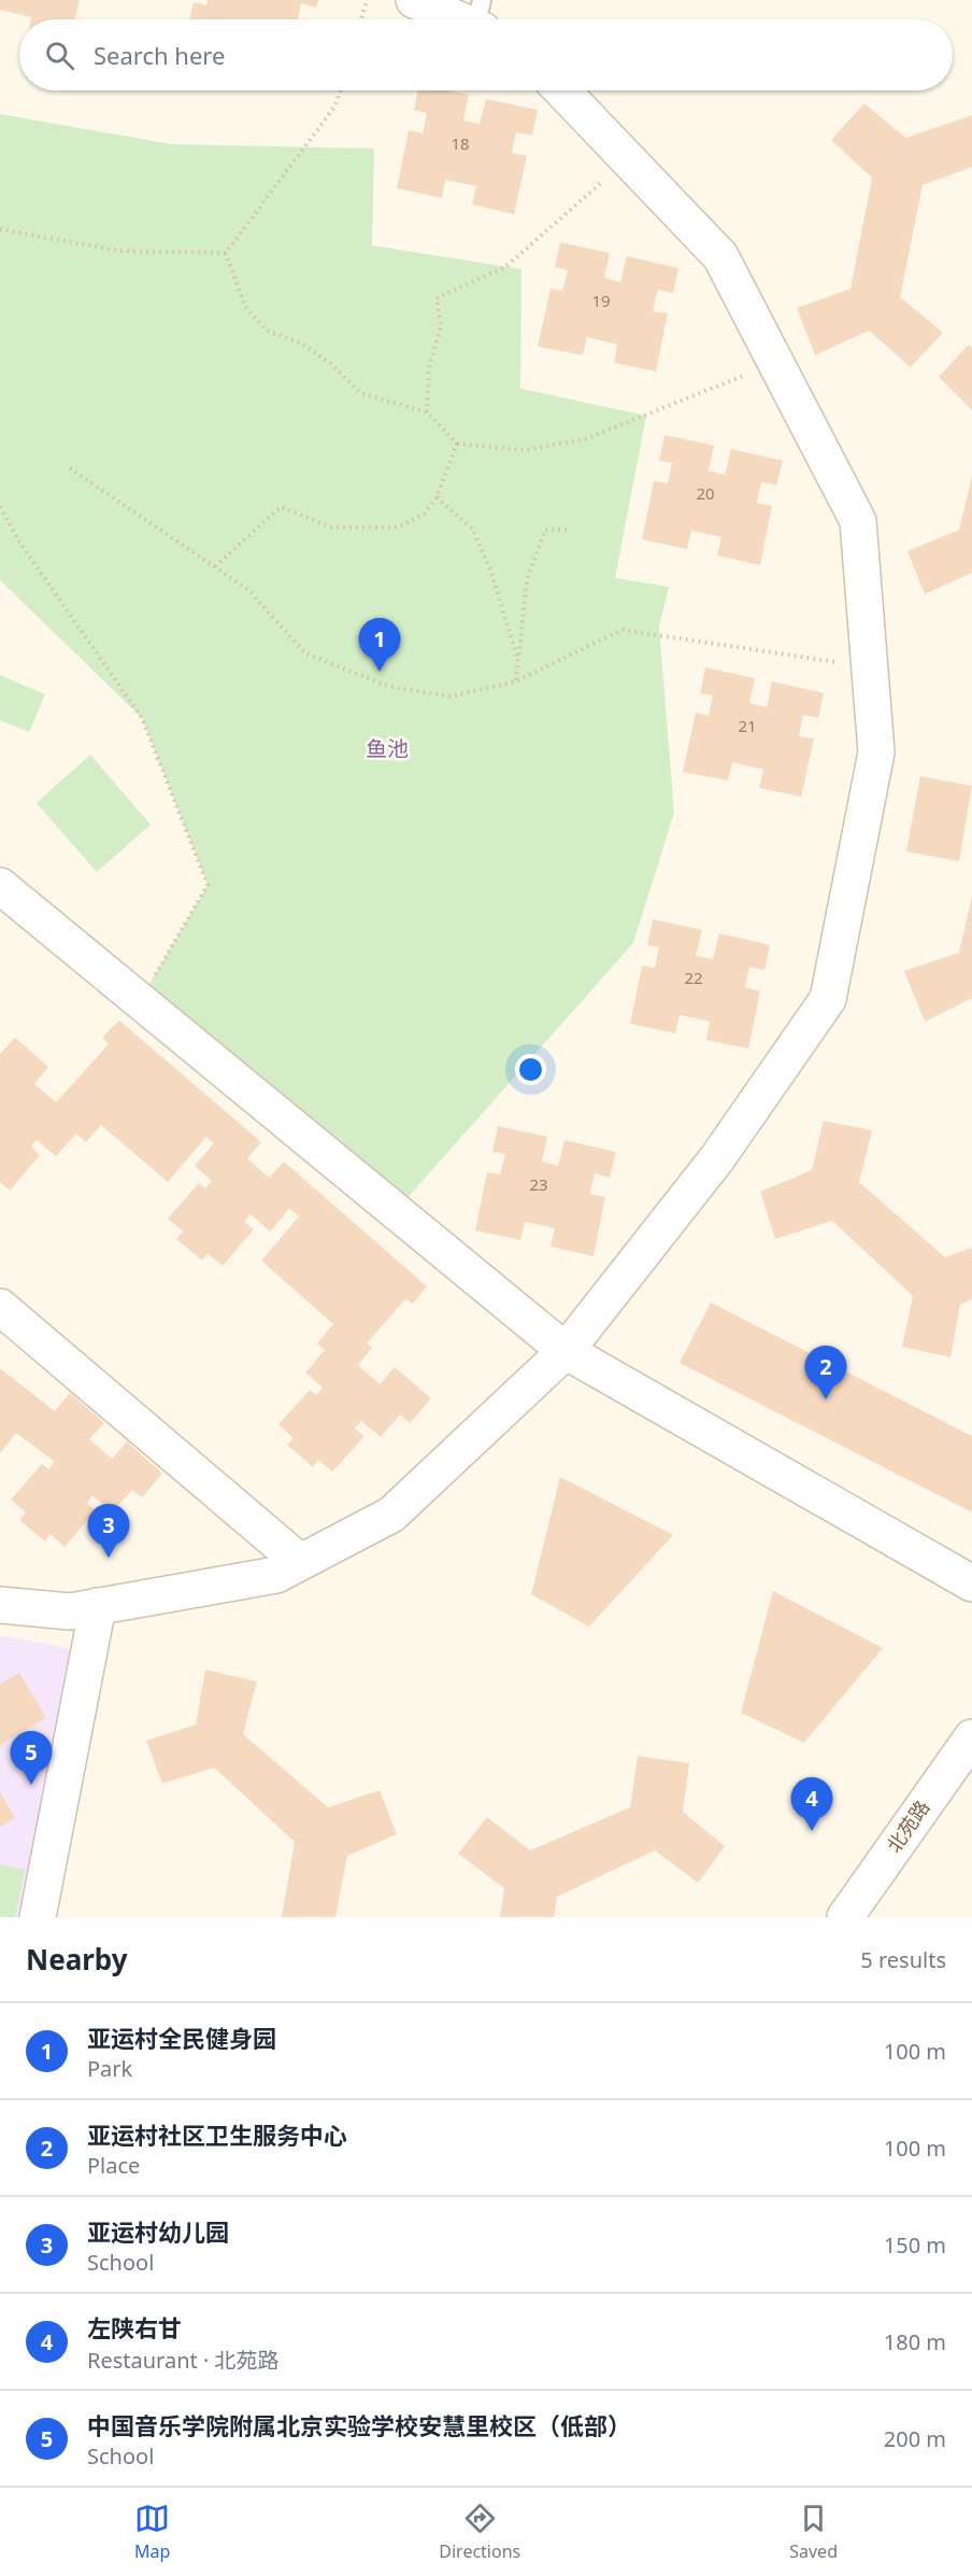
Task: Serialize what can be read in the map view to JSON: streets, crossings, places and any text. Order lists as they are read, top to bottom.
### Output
{
  "streets": {
    "street": ["北苑路"]
  },
  "districts": ["鱼池"],
  "house_numbers": [
    "18",
    "19",
    "20",
    "21",
    "22",
    "23"
  ],
  "page": {
    "search": "Search here",
    "pins": [
      "1",
      "2",
      "3",
      "5",
      "4"
    ],
    "heading": ["Nearby", "5 results"],
    "list": [
      {
        "mark": "1",
        "name": "亚运村全民健身园",
        "note": "Park",
        "value": "100 m"
      },
      {
        "mark": "2",
        "name": "亚运村社区卫生服务中心",
        "note": "Place",
        "value": "100 m"
      },
      {
        "mark": "3",
        "name": "亚运村幼儿园",
        "note": "School",
        "value": "150 m"
      },
      {
        "mark": "4",
        "name": "左陕右甘",
        "note": "Restaurant · 北苑路",
        "value": "180 m"
      },
      {
        "mark": "5",
        "name": "中国音乐学院附属北京实验学校安慧里校区（低部）",
        "note": "School",
        "value": "200 m"
      }
    ],
    "nav": ["Map", "Directions", "Saved"]
  }
}
